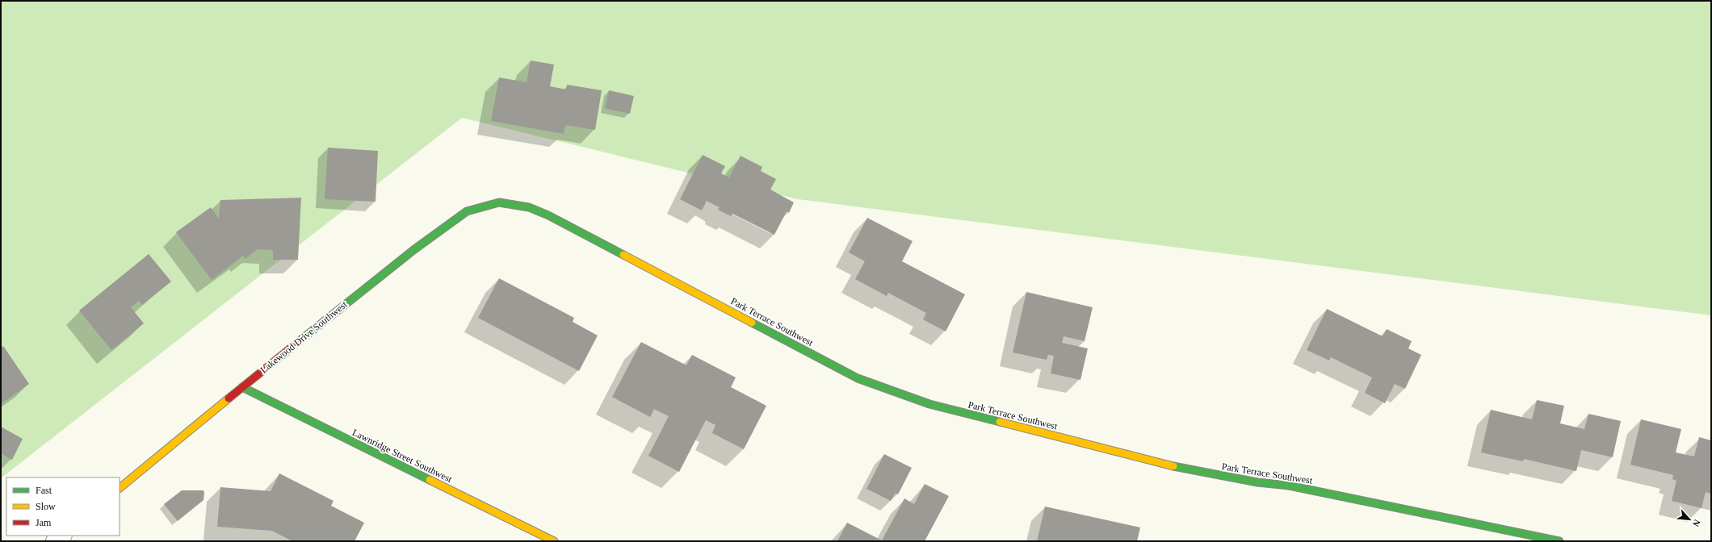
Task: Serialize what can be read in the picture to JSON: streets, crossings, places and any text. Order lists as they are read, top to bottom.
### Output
{
  "streets": {
    "street": ["Park Terrace Southwest", "Lakewood Drive Southwest", "Lawnridge Street Southwest"]
  },
  "crossings": [
    ["Park Terrace Southwest", "Lakewood Drive Southwest"],
    ["Lakewood Drive Southwest", "Lawnridge Street Southwest"]
  ],
  "legend": ["Fast", "Slow", "Jam"],
  "north": "bottom right"
}
